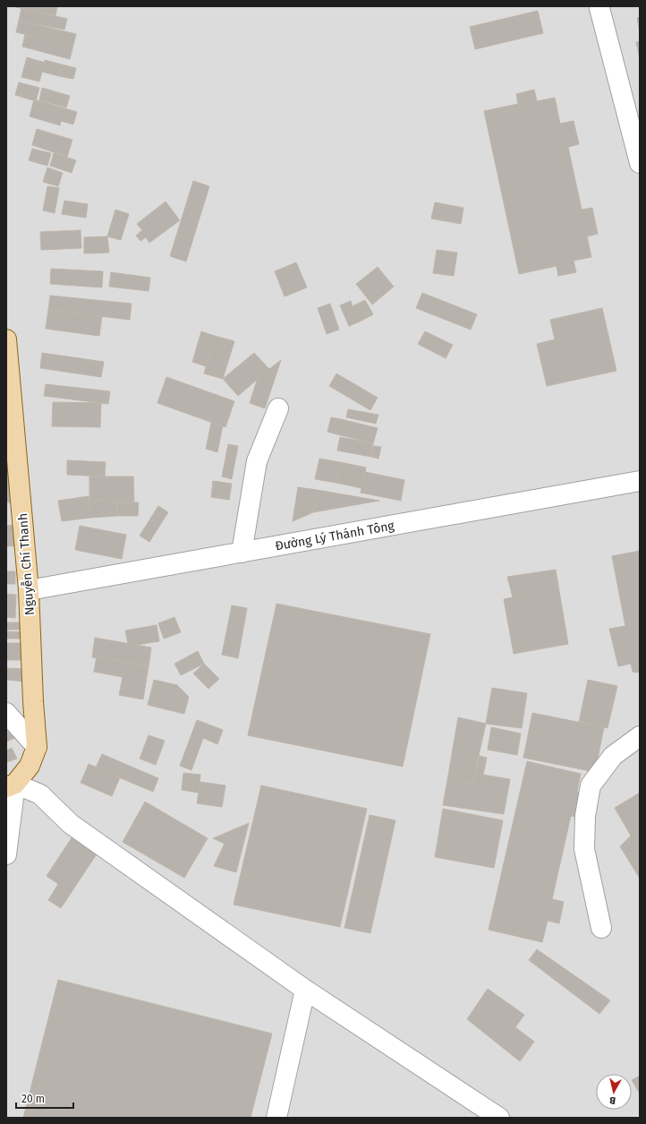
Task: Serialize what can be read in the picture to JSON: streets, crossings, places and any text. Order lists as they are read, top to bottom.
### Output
{
  "streets": {
    "main road": ["Nguyễn Chí Thanh"],
    "street": ["Đường Lý Thánh Tông"]
  },
  "crossings": [
    ["Đường Lý Thánh Tông", "Nguyễn Chí Thanh"]
  ],
  "scale_bar": "20 m",
  "north": "bottom"
}
